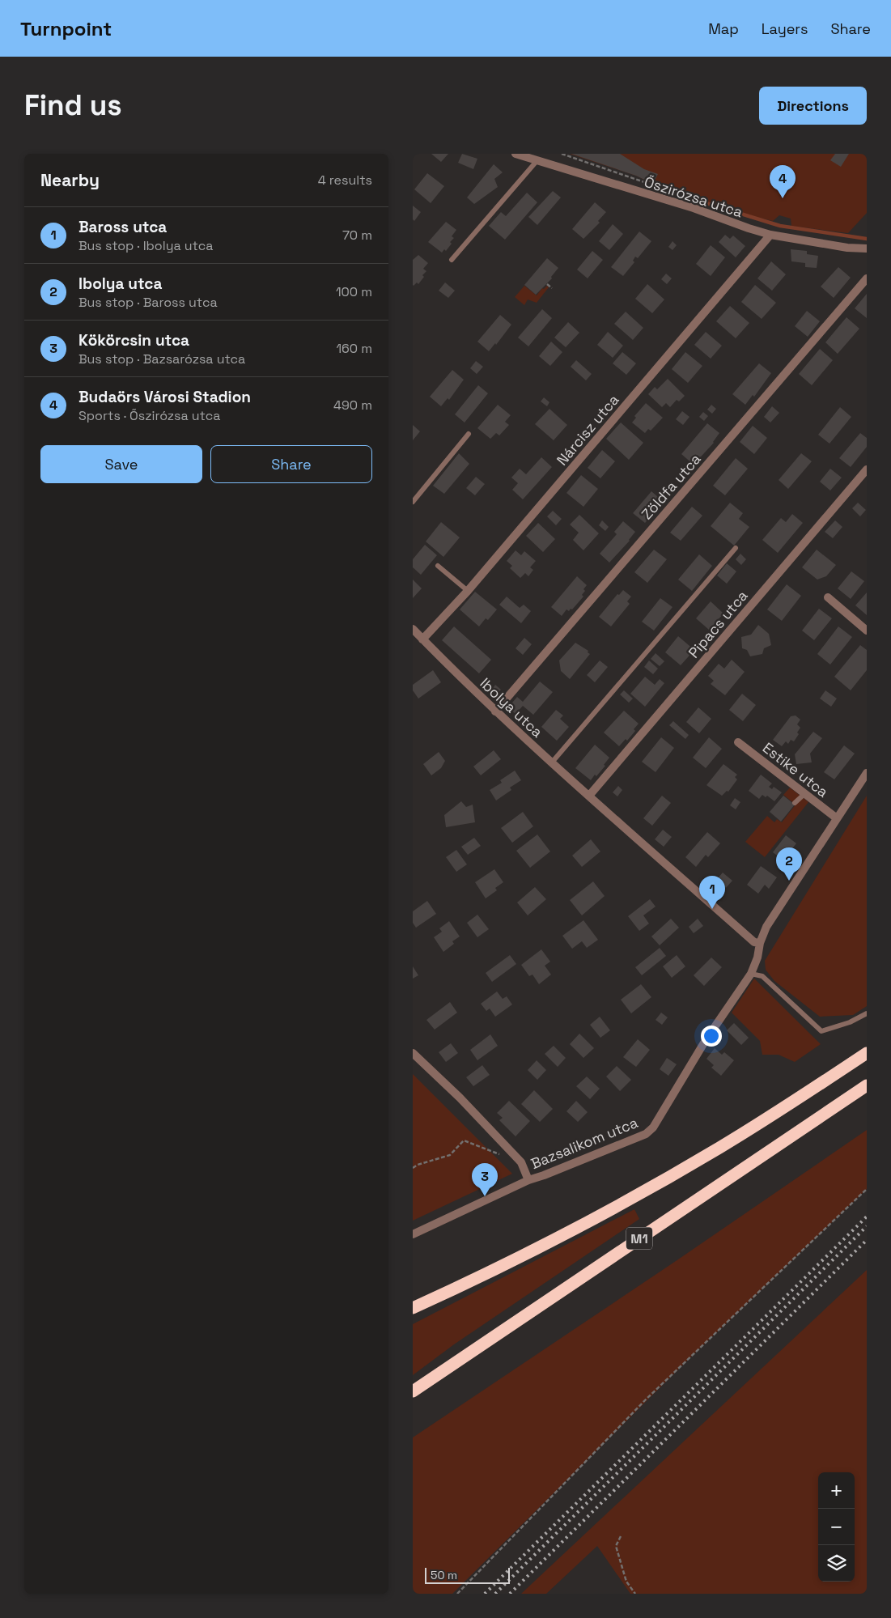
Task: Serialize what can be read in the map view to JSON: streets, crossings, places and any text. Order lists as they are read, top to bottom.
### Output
{
  "streets": {
    "highway": ["M1"],
    "street": [
      "Őszirózsa utca",
      "Nárcisz utca",
      "Zöldfa utca",
      "Pipacs utca",
      "Ibolya utca",
      "Estike utca",
      "Bazsalikom utca"
    ]
  },
  "crossings": [
    ["Őszirózsa utca", "Nárcisz utca"],
    ["Nárcisz utca", "Ibolya utca"],
    ["Zöldfa utca", "Ibolya utca"],
    ["Pipacs utca", "Ibolya utca"],
    ["Ibolya utca", "Bazsalikom utca"],
    ["Estike utca", "Bazsalikom utca"]
  ],
  "scale_bar": "50 m",
  "page": {
    "header": "Turnpoint",
    "nav": ["Map", "Layers", "Share"],
    "buttons": [
      "Directions",
      ["Save", "Share"]
    ],
    "title": "Find us",
    "heading": ["Nearby", "4 results"],
    "pins": [
      "4",
      "2",
      "1",
      "3"
    ],
    "list": [
      {
        "mark": "1",
        "name": "Baross utca",
        "note": "Bus stop · Ibolya utca",
        "value": "70 m"
      },
      {
        "mark": "2",
        "name": "Ibolya utca",
        "note": "Bus stop · Baross utca",
        "value": "100 m"
      },
      {
        "mark": "3",
        "name": "Kökörcsin utca",
        "note": "Bus stop · Bazsarózsa utca",
        "value": "160 m"
      },
      {
        "mark": "4",
        "name": "Budaörs Városi Stadion",
        "note": "Sports · Őszirózsa utca",
        "value": "490 m"
      }
    ],
    "map_buttons": ["+", "−"],
    "scale": "50 m"
  }
}
